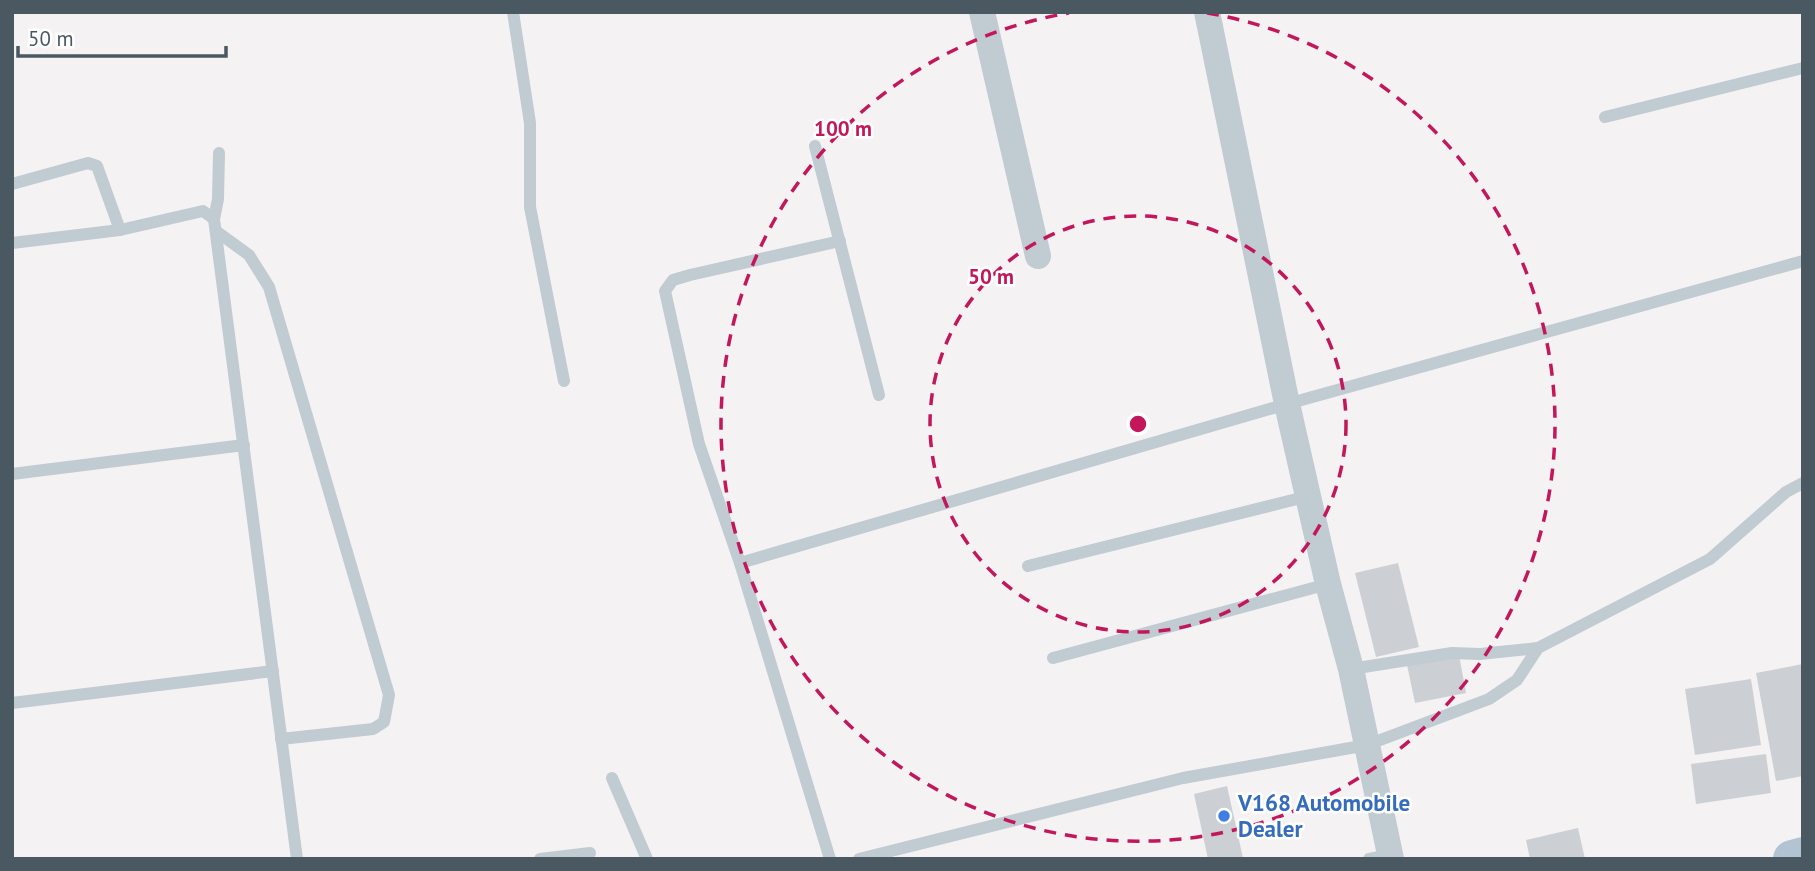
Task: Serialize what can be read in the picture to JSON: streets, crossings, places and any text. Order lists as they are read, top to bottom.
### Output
{
  "places": ["V168 Automobile Dealer"],
  "scale_bar": "50 m",
  "rings": ["100 m", "50 m"]
}
